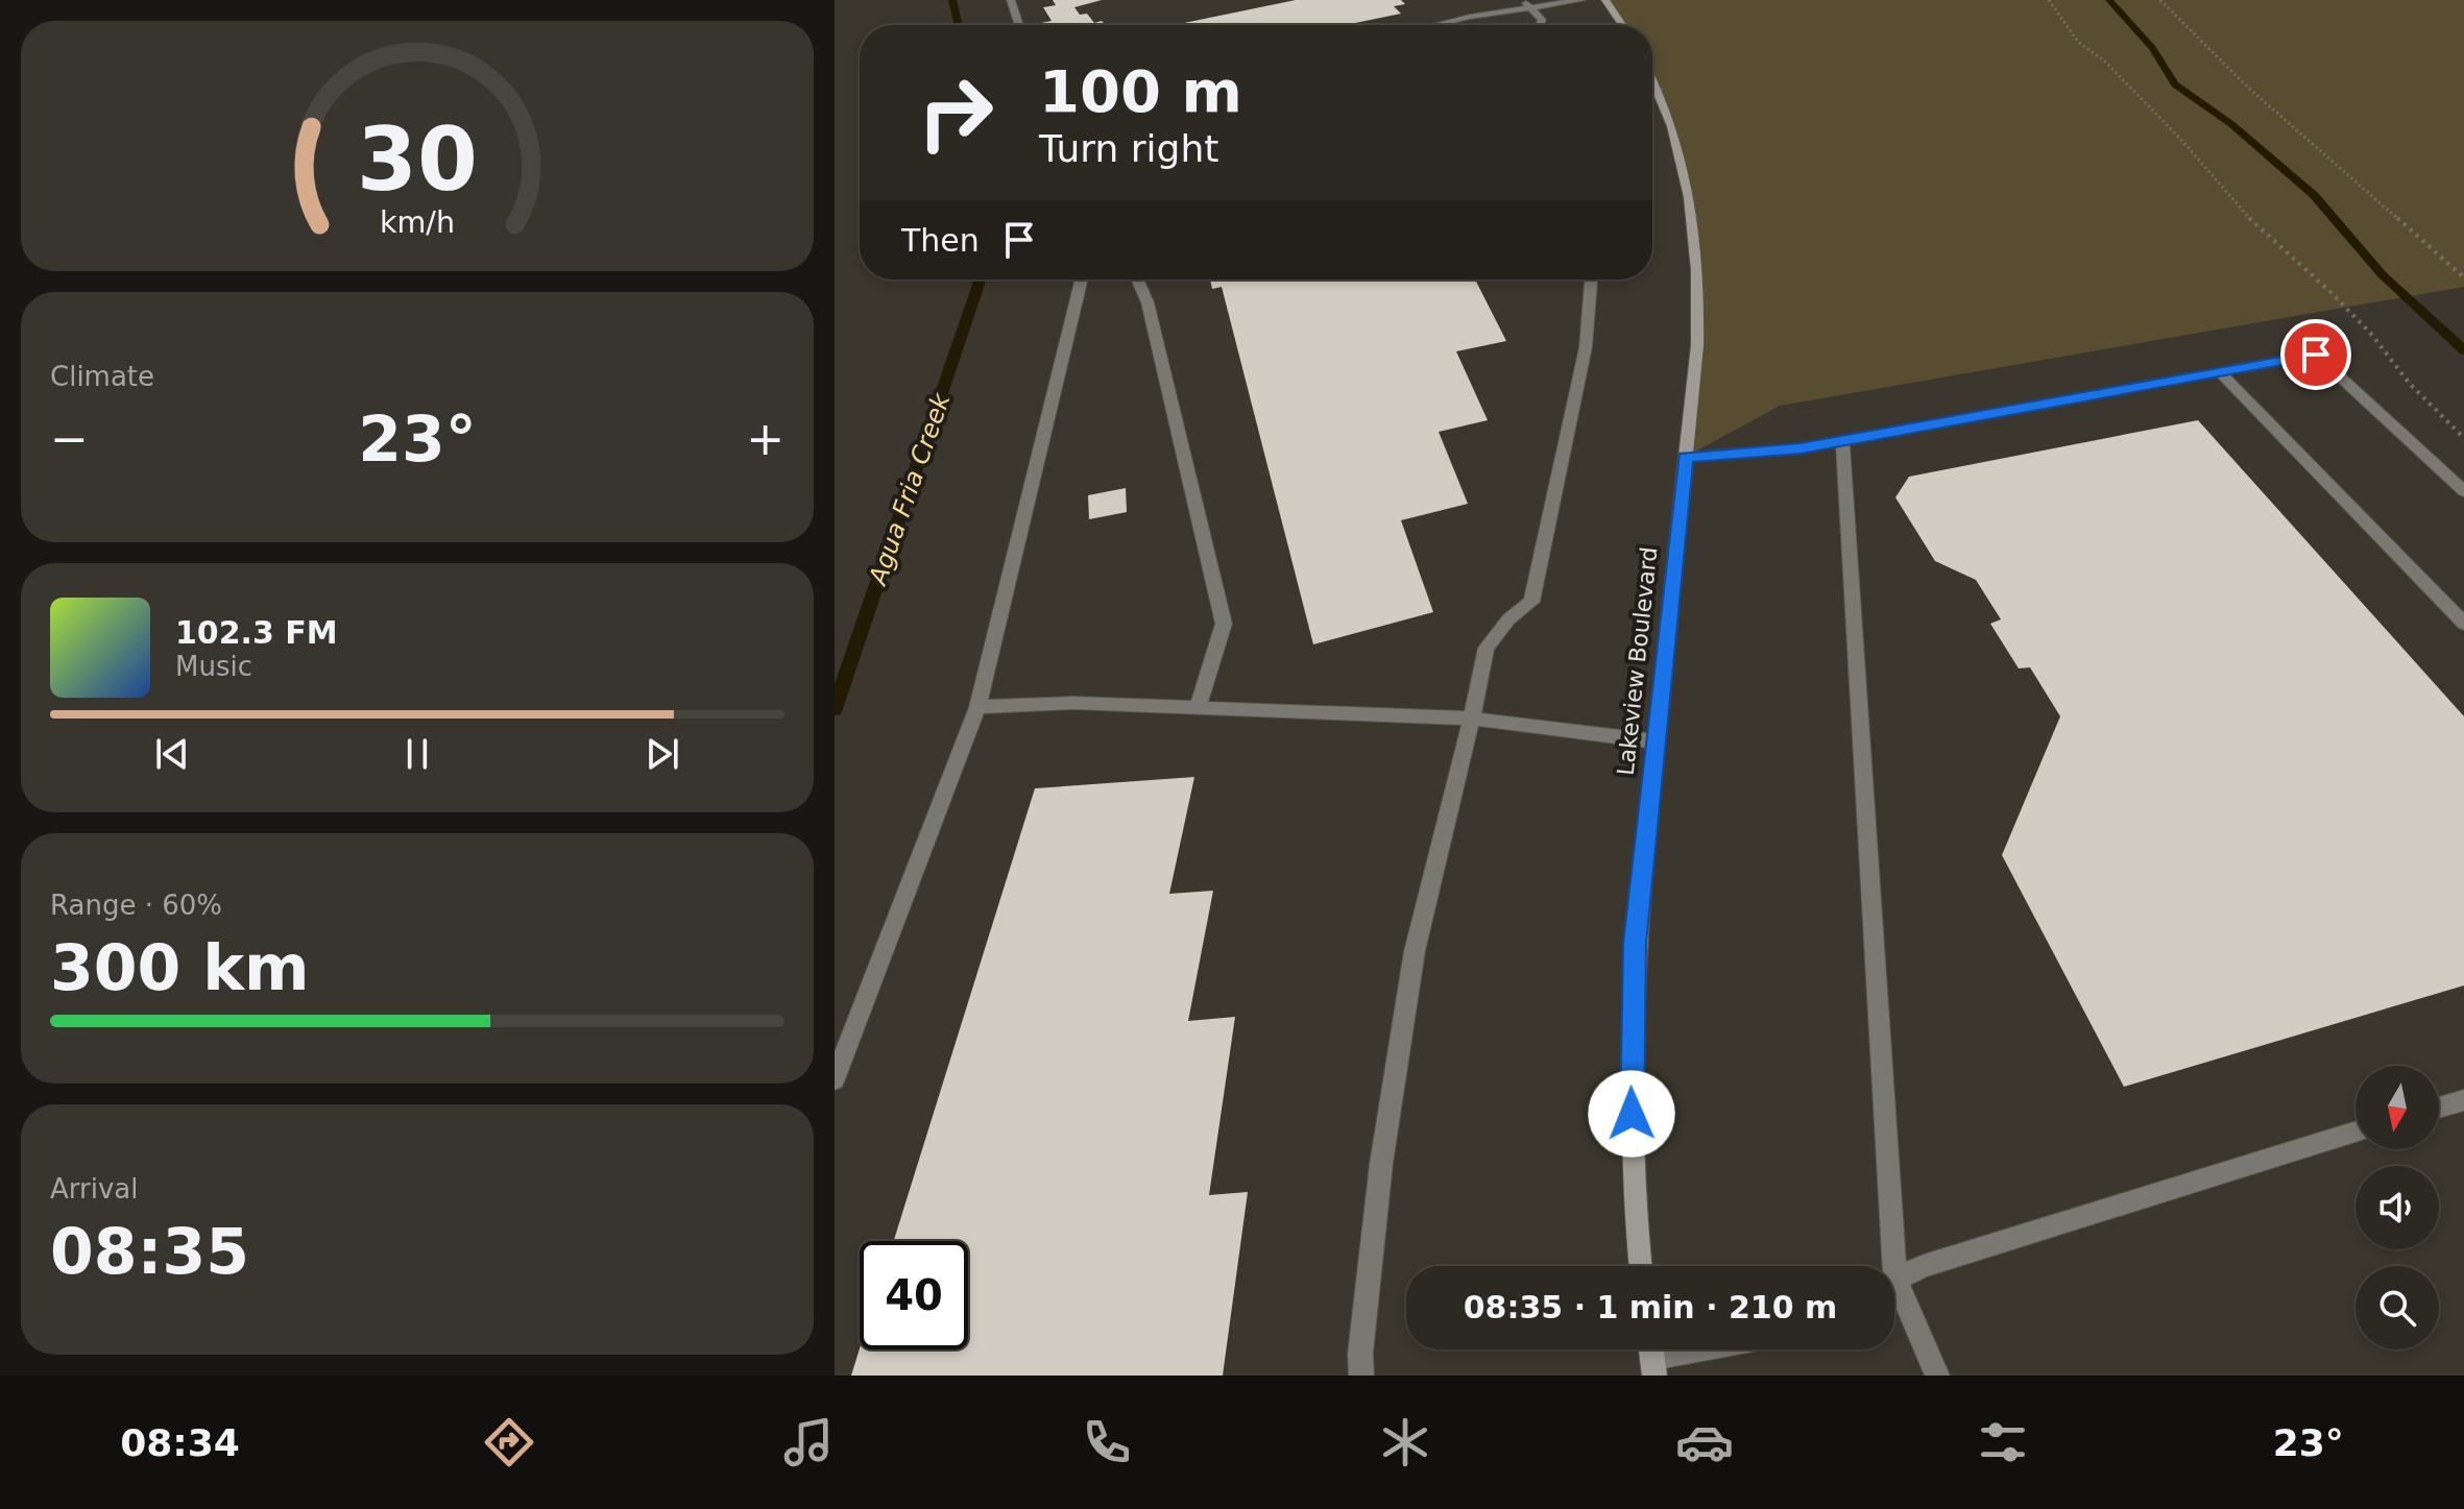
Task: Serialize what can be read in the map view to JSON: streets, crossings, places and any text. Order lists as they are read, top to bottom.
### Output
{
  "streets": {
    "street": ["Lakeview Boulevard"]
  },
  "water": ["Agua Fria Creek"],
  "north": "bottom",
  "page": {
    "turn": ["100 m", "Turn right"],
    "then": "Then",
    "tile": [
      "Climate",
      ["Range · 60%", "300 km"],
      ["Arrival", "08:35"]
    ],
    "heat": ["−", "23°", "+"],
    "song": ["102.3 FM", "Music"],
    "limit": "40",
    "trip": "08:35 · 1 min · 210 m",
    "tabs": ["08:34", "23°"],
    "gauge": ["30", "km/h"]
  }
}
